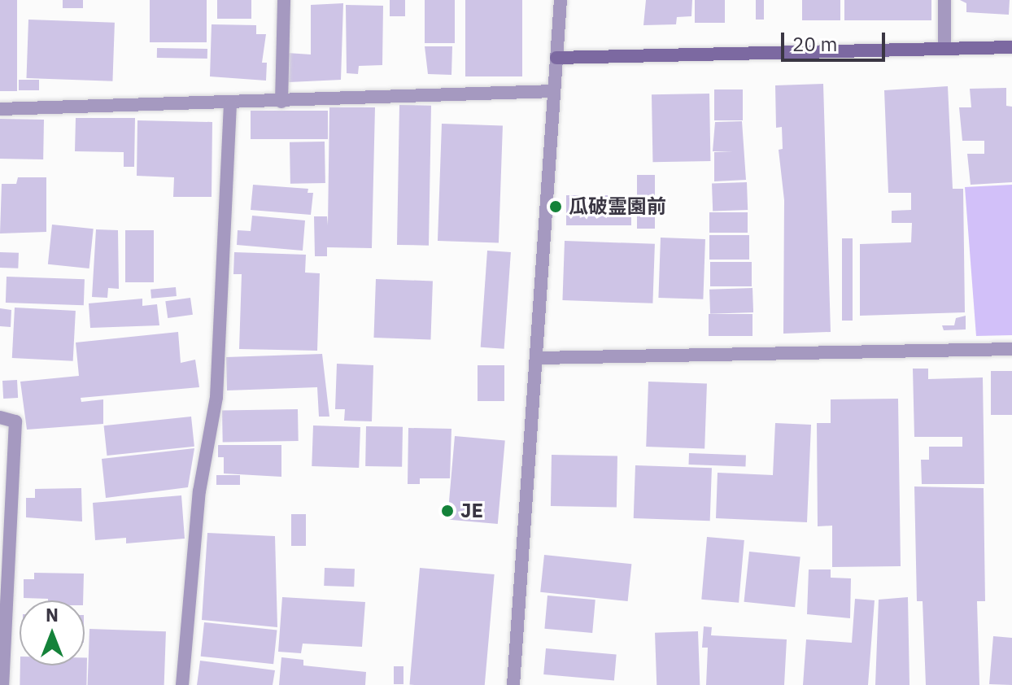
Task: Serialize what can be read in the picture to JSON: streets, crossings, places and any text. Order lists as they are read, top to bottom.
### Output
{
  "places": ["瓜破霊園前", "JE"],
  "scale_bar": "20 m",
  "north": "top"
}
